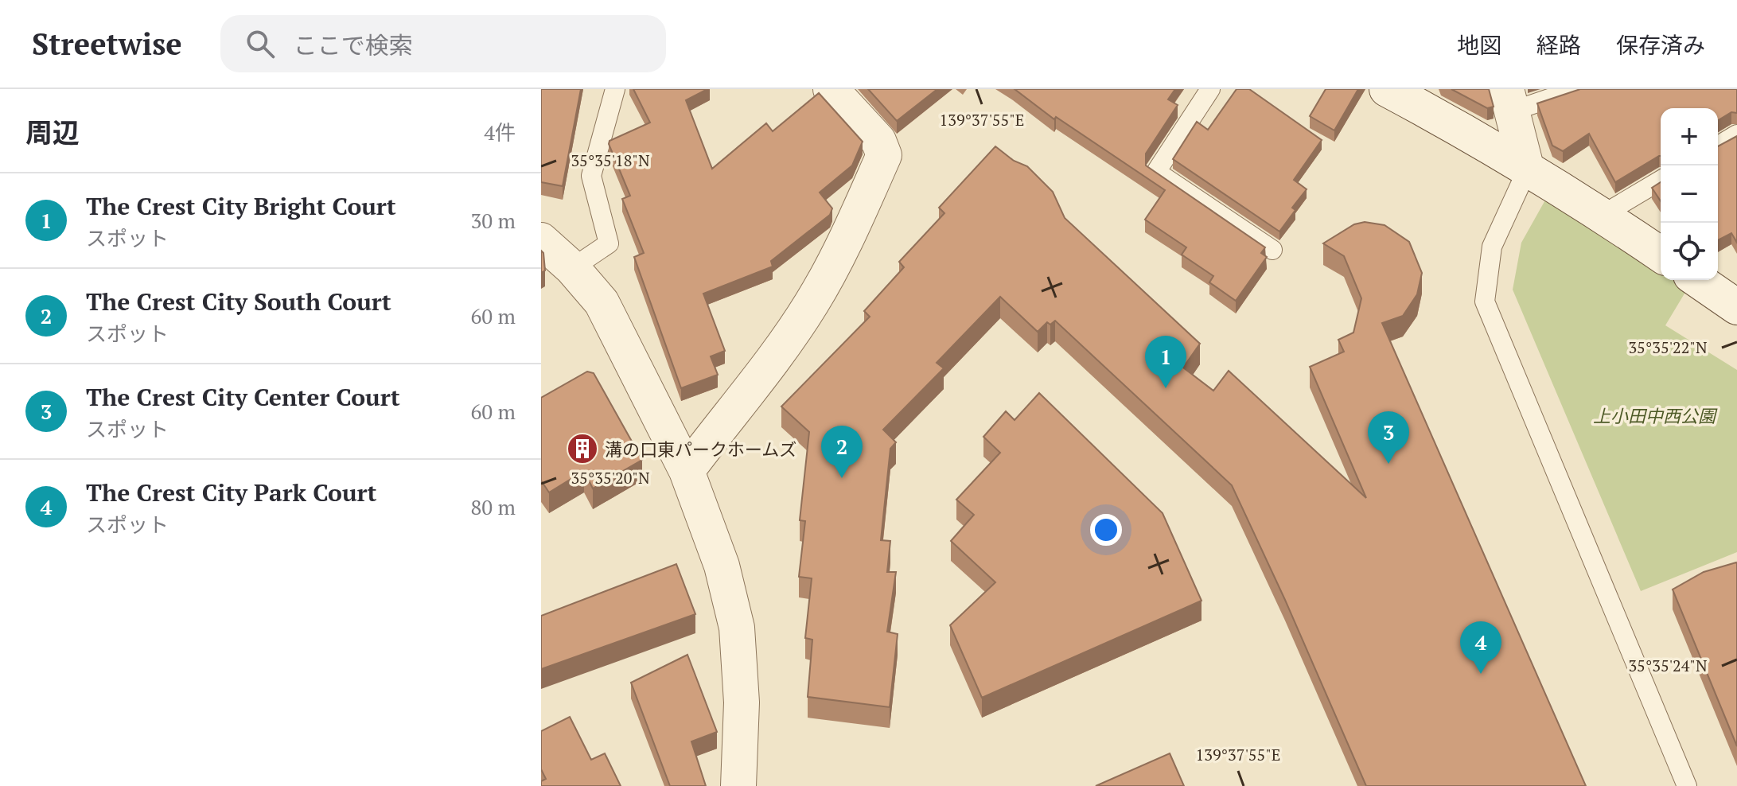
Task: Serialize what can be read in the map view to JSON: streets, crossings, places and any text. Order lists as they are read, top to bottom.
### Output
{
  "parks": ["上小田中西公園"],
  "places": {
    "building": ["溝の口東パークホームズ"]
  },
  "page": {
    "header": "Streetwise",
    "search": "ここで検索",
    "nav": ["地図", "経路", "保存済み"],
    "heading": ["周辺", "4件"],
    "map_buttons": ["+", "−"],
    "list": [
      {
        "mark": "1",
        "name": "The Crest City Bright Court",
        "note": "スポット",
        "value": "30 m"
      },
      {
        "mark": "2",
        "name": "The Crest City South Court",
        "note": "スポット",
        "value": "60 m"
      },
      {
        "mark": "3",
        "name": "The Crest City Center Court",
        "note": "スポット",
        "value": "60 m"
      },
      {
        "mark": "4",
        "name": "The Crest City Park Court",
        "note": "スポット",
        "value": "80 m"
      }
    ],
    "pins": [
      "1",
      "3",
      "2",
      "4"
    ]
  },
  "coordinates": [
    "139°37'55\"E",
    "35°35'18\"N",
    "35°35'22\"N",
    "35°35'20\"N",
    "35°35'24\"N"
  ]
}
